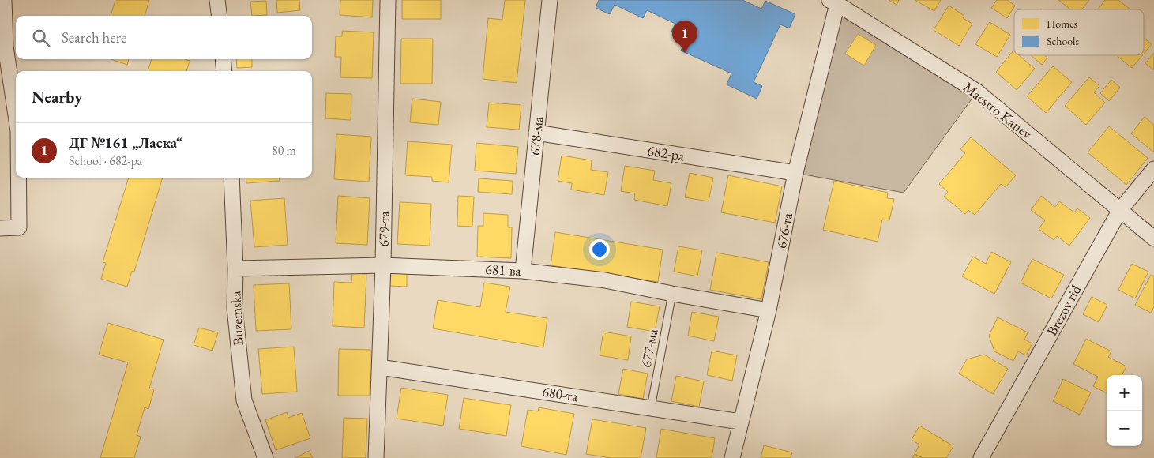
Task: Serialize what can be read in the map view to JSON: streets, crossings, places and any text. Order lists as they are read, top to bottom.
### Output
{
  "streets": {
    "street": [
      "Maestro Kanev",
      "678-ма",
      "682-ра",
      "679-та",
      "676-та",
      "681-ва",
      "Brezov rid",
      "Buzemska",
      "680-та"
    ],
    "lane": ["677-ма"]
  },
  "crossings": [
    ["Maestro Kanev", "676-та"],
    ["Maestro Kanev", "Brezov rid"],
    ["678-ма", "682-ра"],
    ["678-ма", "681-ва"],
    ["682-ра", "676-та"],
    ["679-та", "681-ва"],
    ["679-та", "680-та"],
    ["676-та", "681-ва"],
    ["676-та", "680-та"],
    ["681-ва", "Buzemska"],
    ["681-ва", "677-ма"],
    ["677-ма", "680-та"]
  ],
  "legend": ["Homes", "Schools"],
  "page": {
    "search": "Search here",
    "pins": "1",
    "heading": "Nearby",
    "list": [
      {
        "mark": "1",
        "name": "ДГ №161 „Ласка“",
        "note": "School · 682-ра",
        "value": "80 m"
      }
    ],
    "map_buttons": ["+", "−"]
  }
}
